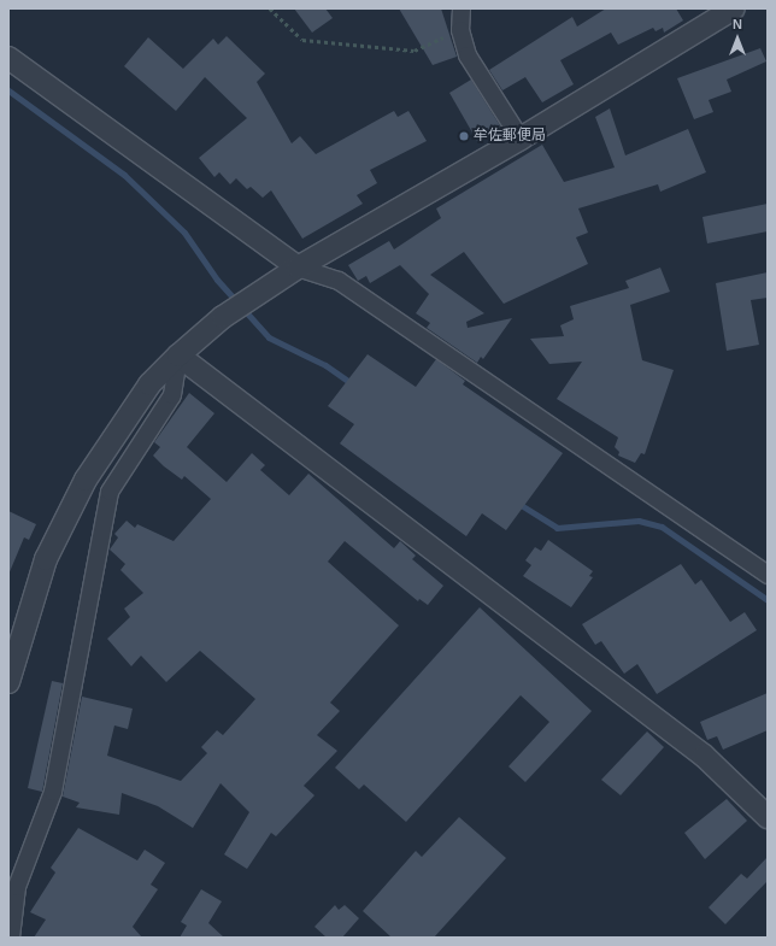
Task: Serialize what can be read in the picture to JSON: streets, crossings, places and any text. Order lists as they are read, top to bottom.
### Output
{
  "places": ["牟佐郵便局"],
  "north": "top"
}
